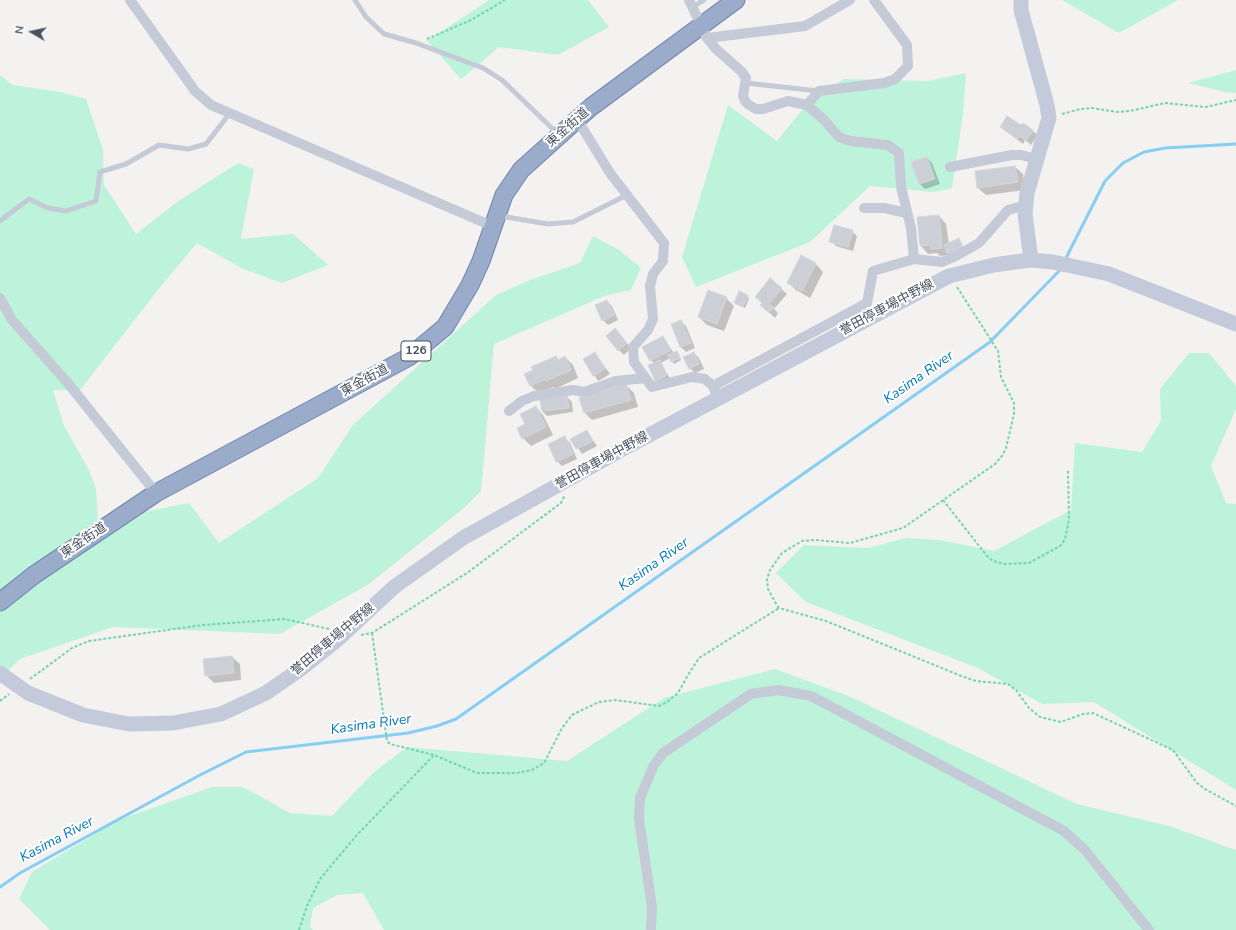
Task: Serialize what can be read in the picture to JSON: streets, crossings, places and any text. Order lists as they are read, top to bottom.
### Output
{
  "streets": {
    "highway": ["東金街道", "126"],
    "main road": ["誉田停車場中野線"]
  },
  "water": ["Kasima River"],
  "north": "left"
}
